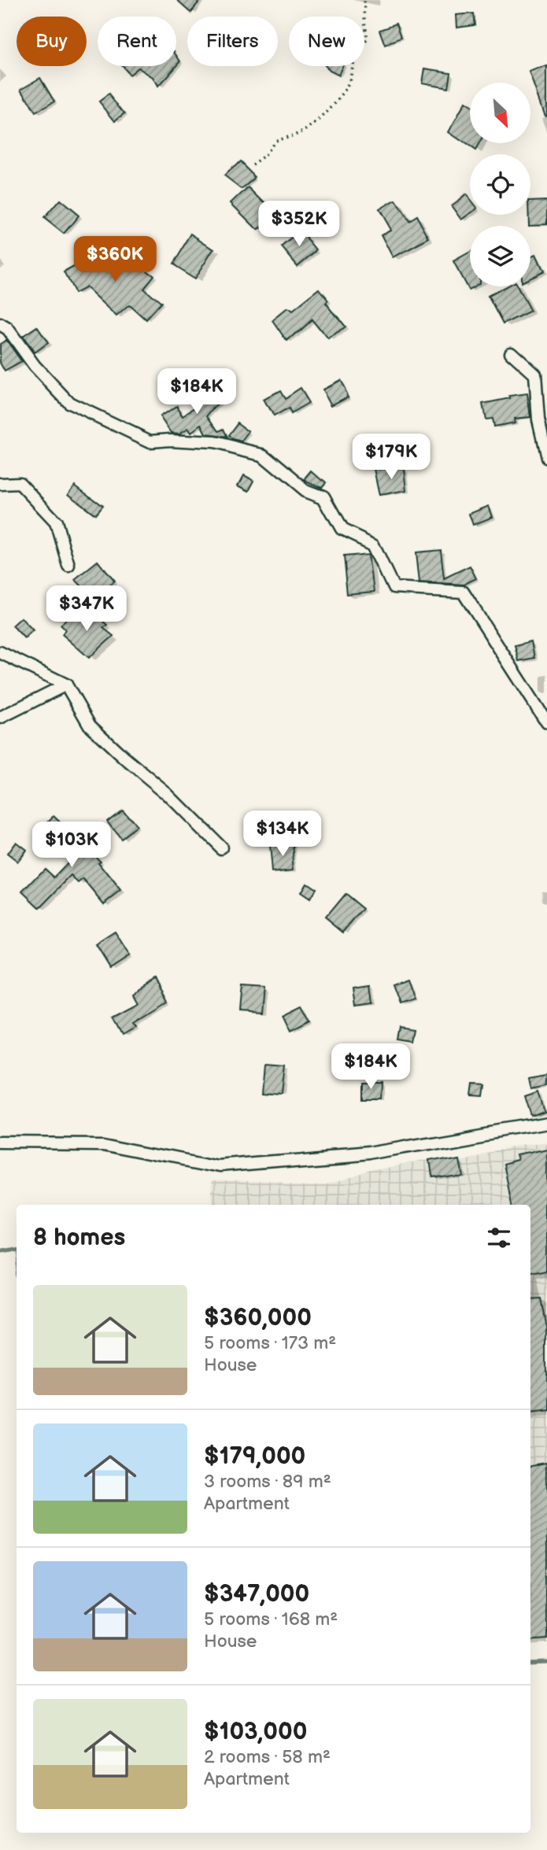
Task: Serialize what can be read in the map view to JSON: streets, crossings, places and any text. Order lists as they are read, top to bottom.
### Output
{
  "north": "bottom right",
  "page": {
    "chip": [
      "Buy",
      "Rent",
      "Filters",
      "New"
    ],
    "price": [
      "$352K",
      "$360K",
      "$184K",
      "$179K",
      "$347K",
      "$134K",
      "$103K",
      "$184K"
    ],
    "heading": "8 homes",
    "list": [
      {
        "name": "$360,000",
        "note": "5 rooms · 173 m² · House"
      },
      {
        "name": "$179,000",
        "note": "3 rooms · 89 m² · Apartment"
      },
      {
        "name": "$347,000",
        "note": "5 rooms · 168 m² · House"
      },
      {
        "name": "$103,000",
        "note": "2 rooms · 58 m² · Apartment"
      }
    ]
  }
}
